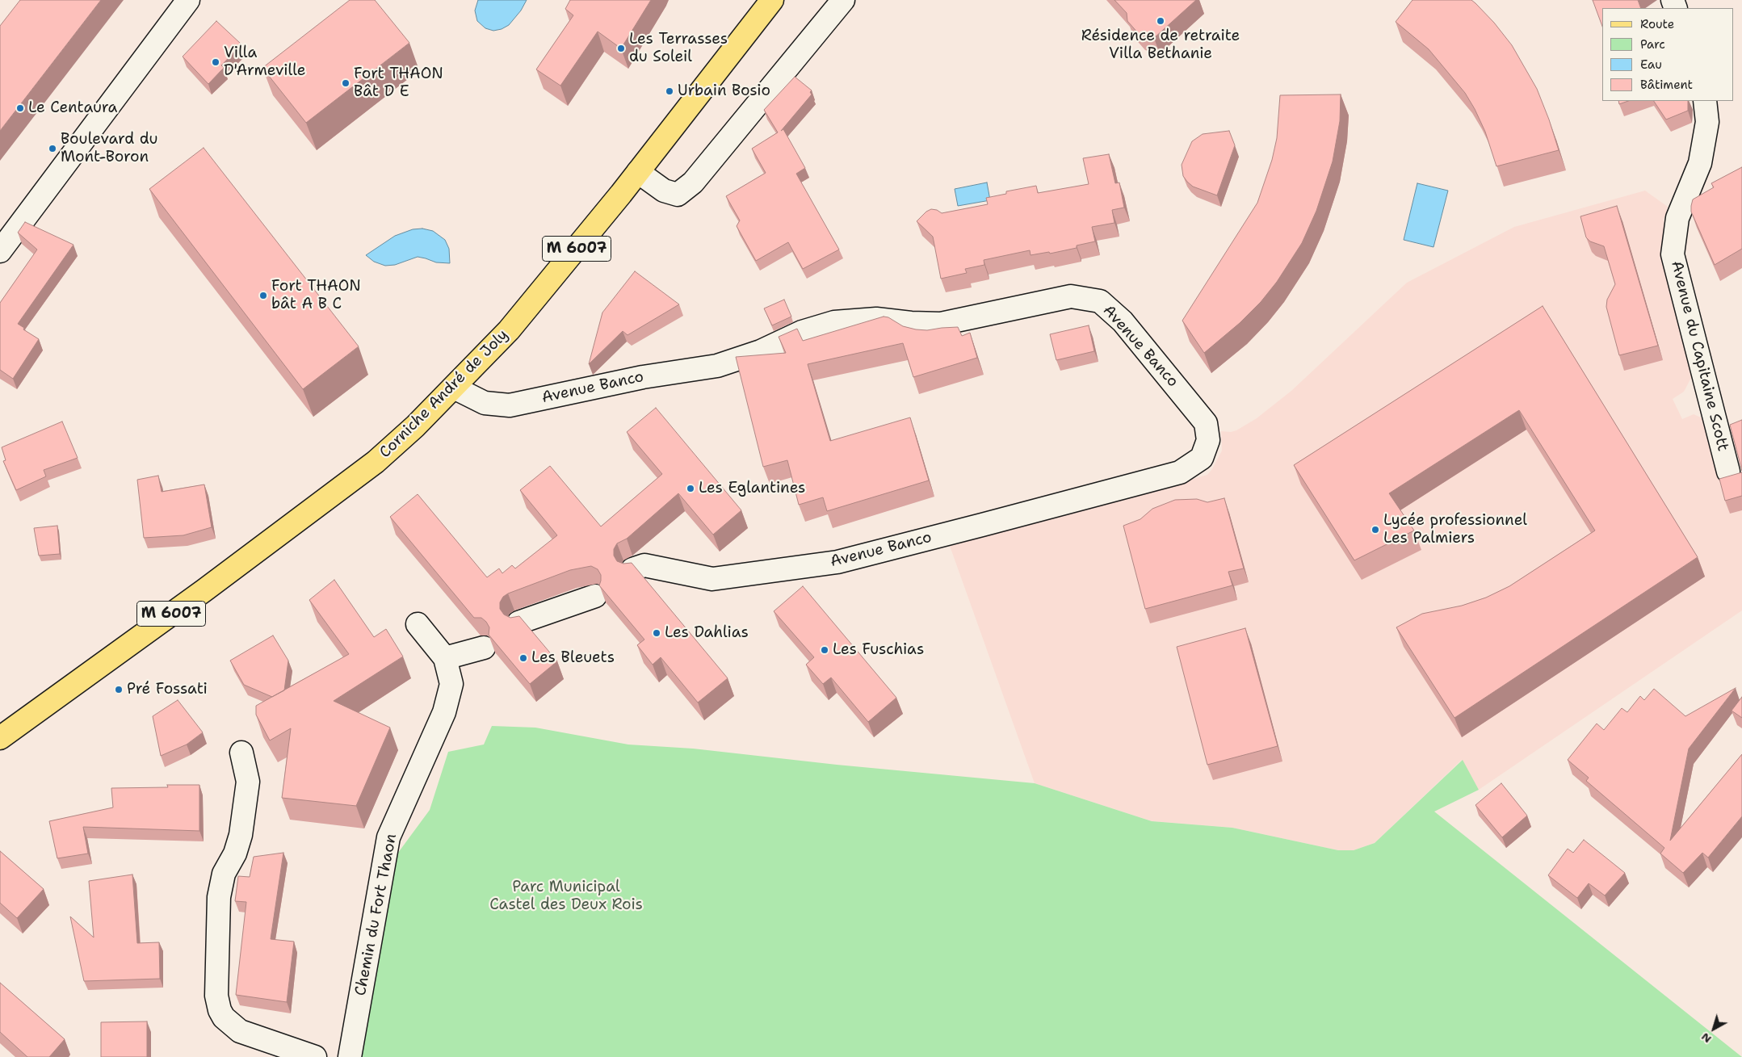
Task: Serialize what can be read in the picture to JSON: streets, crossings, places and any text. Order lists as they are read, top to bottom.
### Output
{
  "streets": {
    "main road": ["M 6007", "Corniche André de Joly"],
    "street": ["Avenue Banco", "Avenue du Capitaine Scott", "Chemin du Fort Thaon"]
  },
  "crossings": [
    ["Avenue Banco", "Corniche André de Joly"]
  ],
  "parks": ["Parc Municipal Castel des Deux Rois"],
  "places": [
    "Résidence de retraite Villa Bethanie",
    "Les Terrasses du Soleil",
    "Villa D'Armeville",
    "Fort THAON Bât D E",
    "Urbain Bosio",
    "Le Centaura",
    "Boulevard du Mont-Boron",
    "Fort THAON bât A B C",
    "Les Eglantines",
    "Lycée professionnel Les Palmiers",
    "Les Dahlias",
    "Les Fuschias",
    "Les Bleuets",
    "Pré Fossati"
  ],
  "legend": [
    "Route",
    "Parc",
    "Eau",
    "Bâtiment"
  ],
  "north": "bottom left"
}
